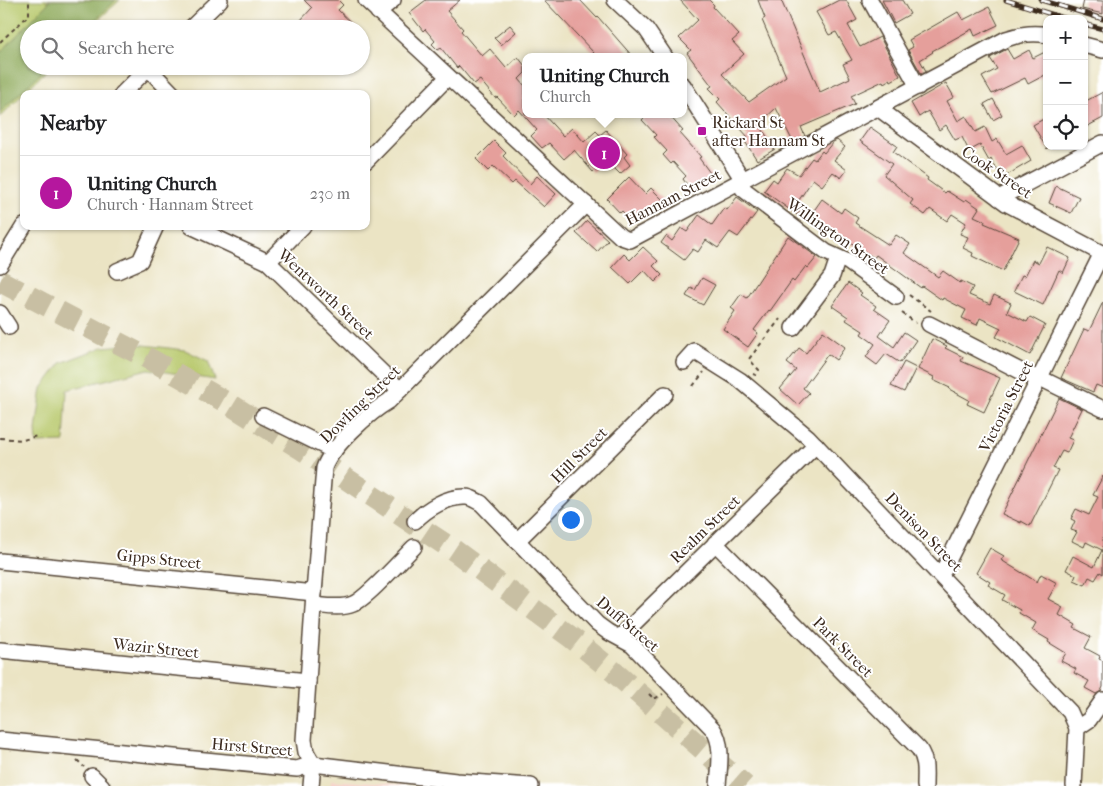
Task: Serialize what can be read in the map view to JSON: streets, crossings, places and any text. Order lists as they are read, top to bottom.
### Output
{
  "streets": {
    "street": [
      "Cook Street",
      "Hannam Street",
      "Willington Street",
      "Wentworth Street",
      "Dowling Street",
      "Victoria Street",
      "Hill Street",
      "Realm Street",
      "Denison Street",
      "Gipps Street",
      "Duff Street",
      "Park Street",
      "Wazir Street",
      "Hirst Street"
    ]
  },
  "crossings": [
    ["Cook Street", "Hannam Street"],
    ["Cook Street", "Victoria Street"],
    ["Hannam Street", "Willington Street"],
    ["Hannam Street", "Dowling Street"],
    ["Wentworth Street", "Dowling Street"],
    ["Dowling Street", "Gipps Street"],
    ["Dowling Street", "Wazir Street"],
    ["Dowling Street", "Hirst Street"],
    ["Victoria Street", "Denison Street"],
    ["Hill Street", "Duff Street"],
    ["Realm Street", "Denison Street"],
    ["Realm Street", "Duff Street"],
    ["Realm Street", "Park Street"]
  ],
  "places": {
    "transit": ["Rickard St after Hannam St"]
  },
  "page": {
    "map_buttons": ["+", "−"],
    "search": "Search here",
    "popup": ["Uniting Church", "Church"],
    "heading": "Nearby",
    "pins": "1",
    "list": [
      {
        "mark": "1",
        "name": "Uniting Church",
        "note": "Church · Hannam Street",
        "value": "230 m"
      }
    ]
  }
}
